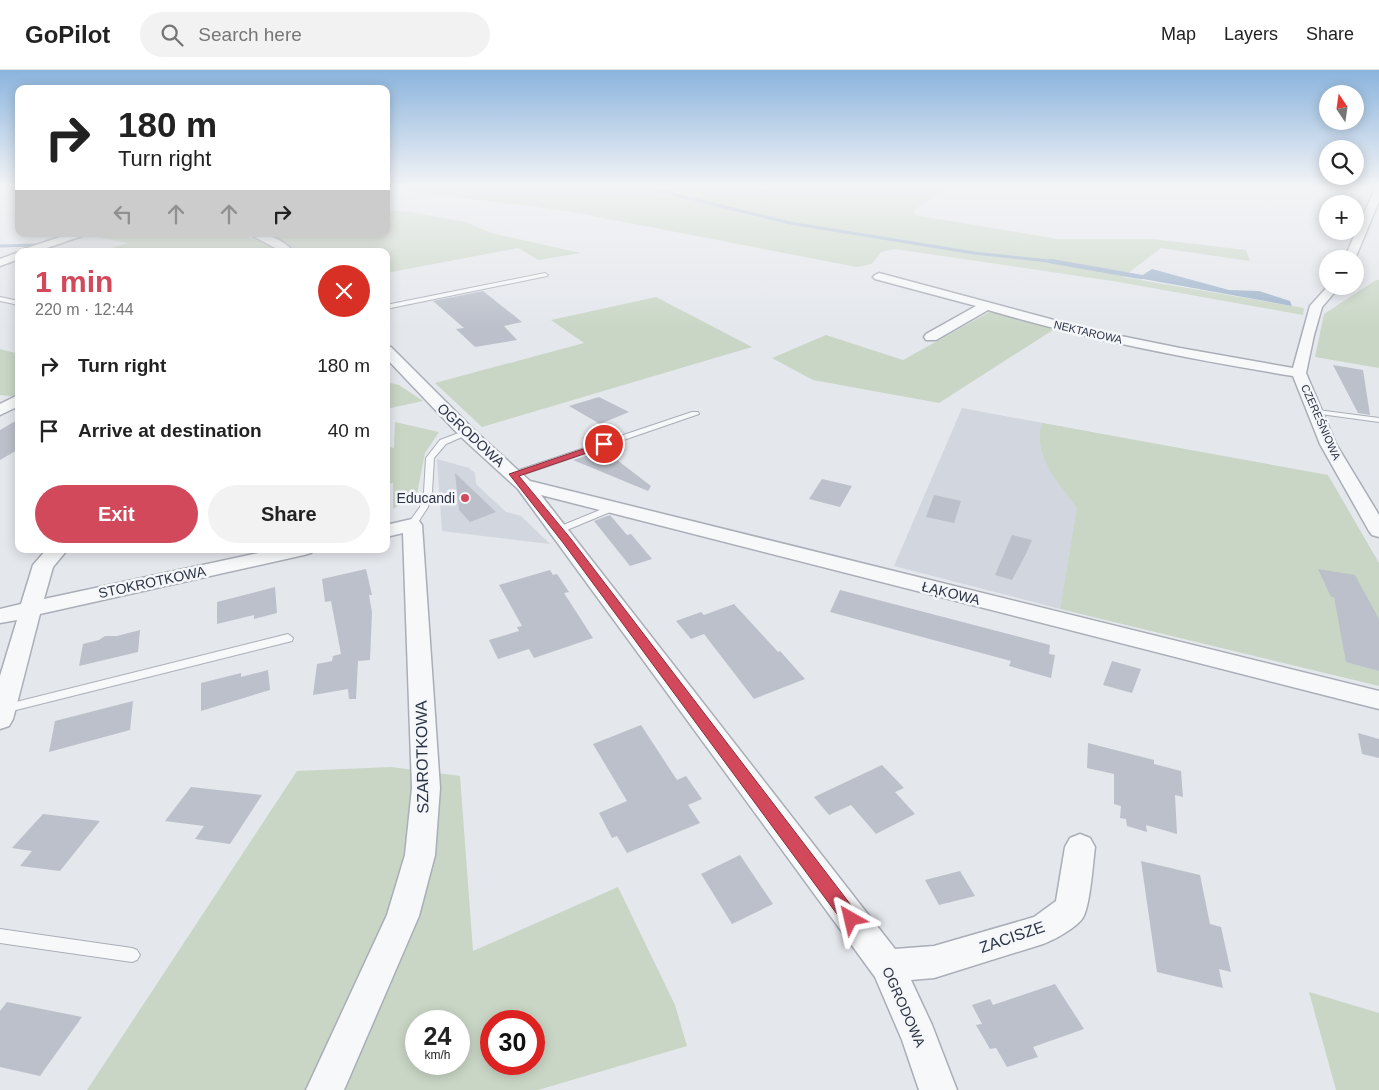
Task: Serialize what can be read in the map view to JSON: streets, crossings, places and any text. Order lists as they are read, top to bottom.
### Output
{
  "streets": {
    "street": [
      "NEKTAROWA",
      "CZEREŚNIOWA",
      "OGRODOWA",
      "STOKROTKOWA",
      "ŁĄKOWA",
      "SZAROTKOWA",
      "ZACISZE"
    ]
  },
  "crossings": [
    ["NEKTAROWA", "CZEREŚNIOWA"],
    ["OGRODOWA", "ŁĄKOWA"],
    ["OGRODOWA", "ZACISZE"]
  ],
  "places": ["Educandi"],
  "north": "top",
  "page": {
    "header": "GoPilot",
    "search": "Search here",
    "nav": ["Map", "Layers", "Share"],
    "map_buttons": ["+", "−"],
    "turn": ["180 m", "Turn right"],
    "heading": ["1 min", "220 m · 12:44"],
    "list": [
      {
        "name": "Turn right",
        "value": "180 m"
      },
      {
        "name": "Arrive at destination",
        "value": "40 m"
      }
    ],
    "buttons": ["Exit", "Share"],
    "speed": "24 km/h",
    "limit": "30"
  }
}
